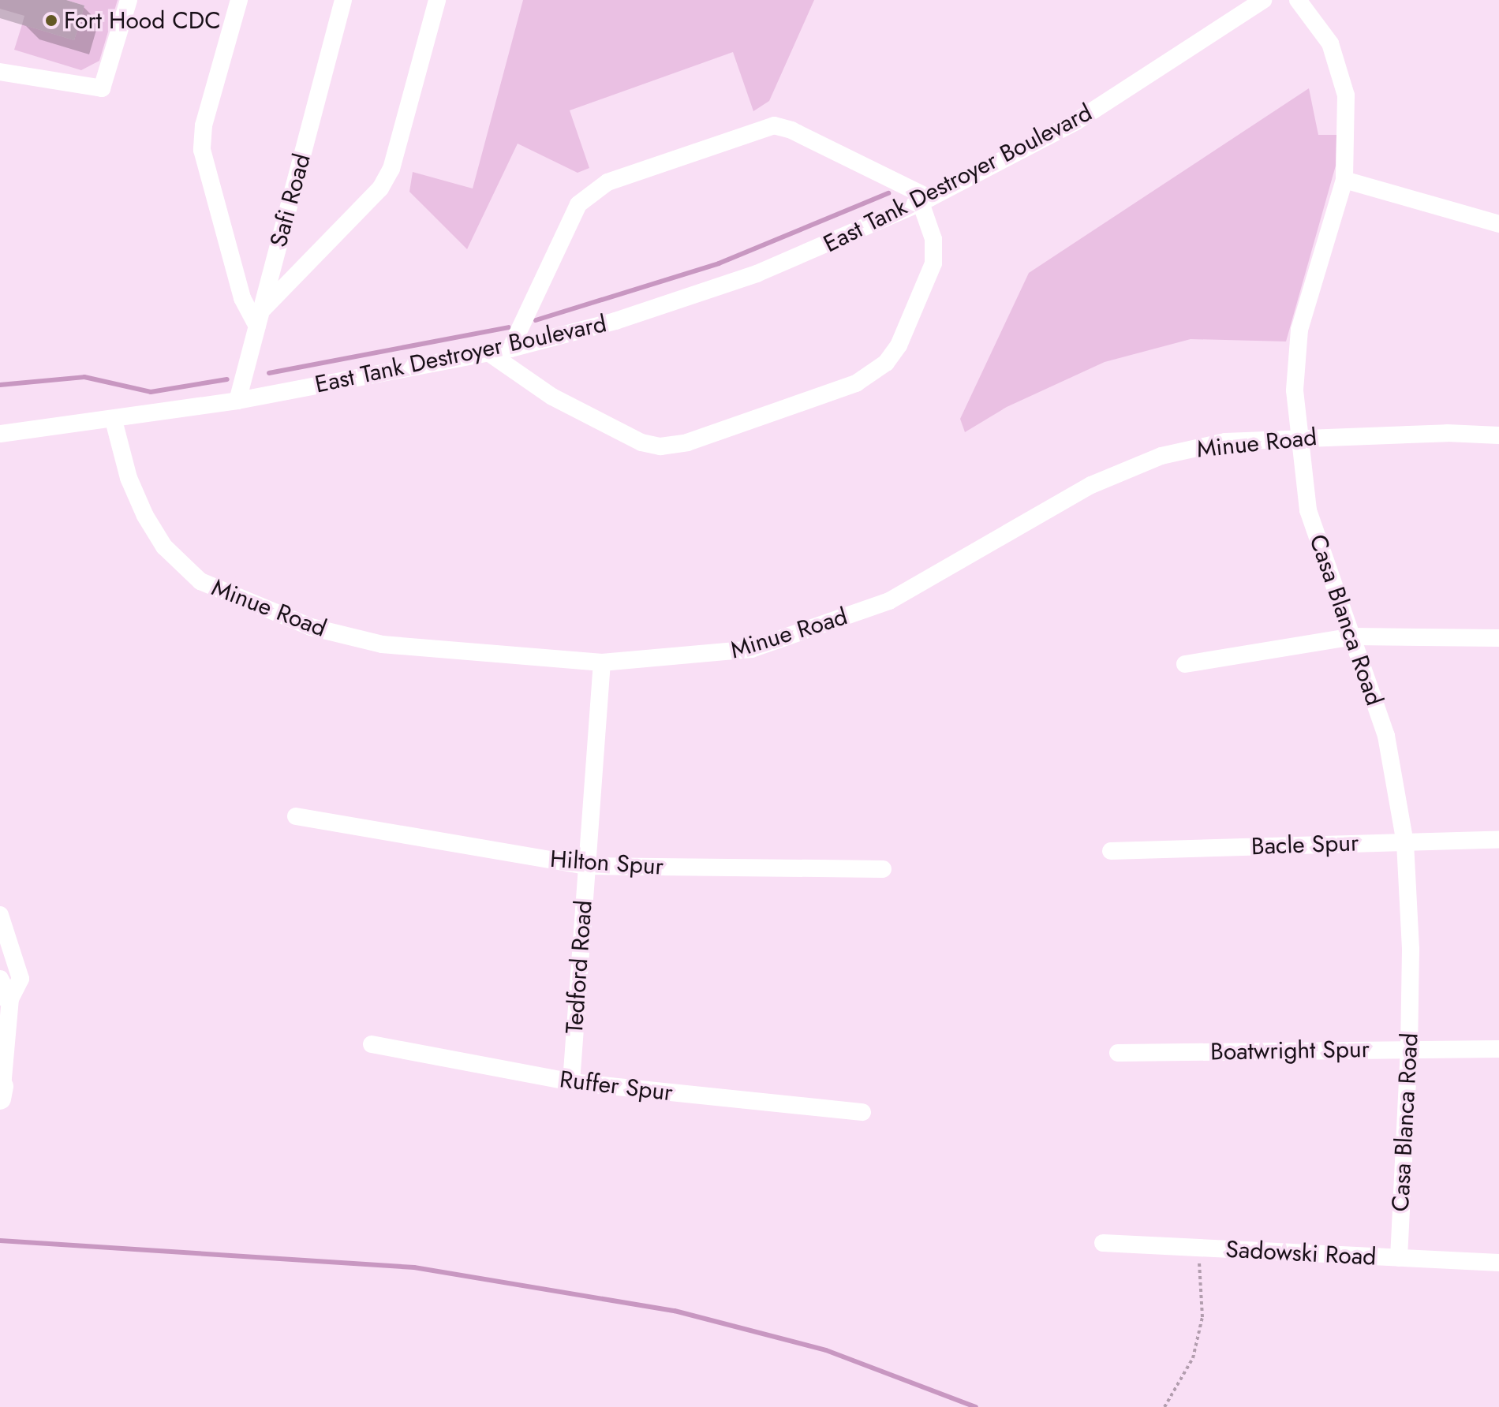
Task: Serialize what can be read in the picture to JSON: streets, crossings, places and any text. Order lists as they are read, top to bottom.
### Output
{
  "streets": {
    "street": [
      "East Tank Destroyer Boulevard",
      "Safi Road",
      "Minue Road",
      "Casa Blanca Road",
      "Bacle Spur",
      "Hilton Spur",
      "Tedford Road",
      "Boatwright Spur",
      "Ruffer Spur",
      "Sadowski Road"
    ]
  },
  "crossings": [
    ["East Tank Destroyer Boulevard", "Safi Road"],
    ["East Tank Destroyer Boulevard", "Minue Road"],
    ["Minue Road", "Casa Blanca Road"],
    ["Minue Road", "Tedford Road"],
    ["Casa Blanca Road", "Bacle Spur"],
    ["Casa Blanca Road", "Boatwright Spur"],
    ["Casa Blanca Road", "Sadowski Road"],
    ["Hilton Spur", "Tedford Road"],
    ["Tedford Road", "Ruffer Spur"]
  ],
  "places": ["Fort Hood CDC"]
}
